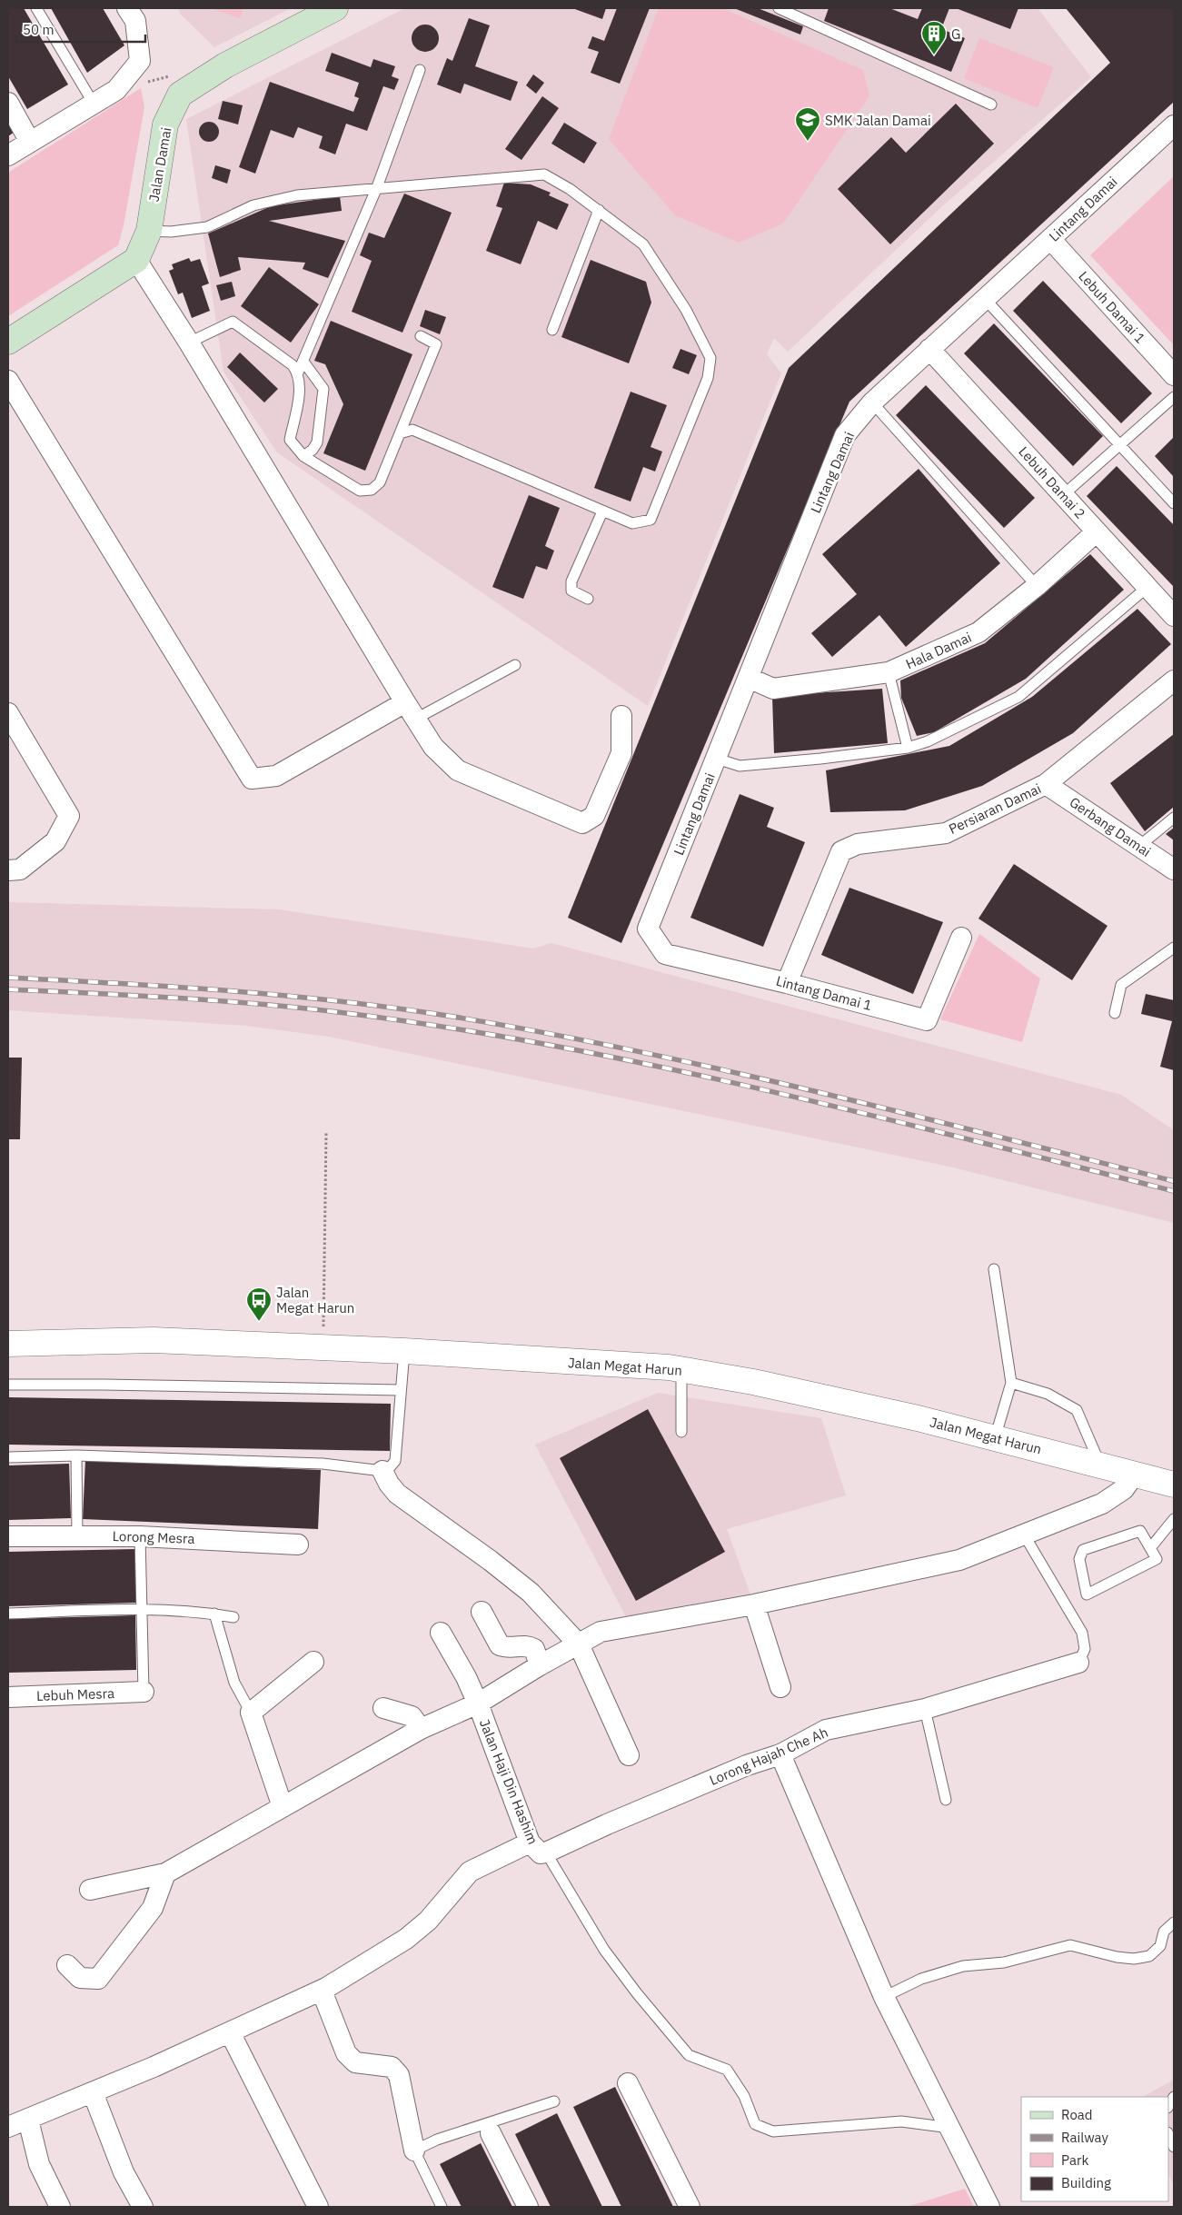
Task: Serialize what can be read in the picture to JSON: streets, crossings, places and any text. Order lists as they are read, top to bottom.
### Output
{
  "streets": {
    "main road": ["Jalan Damai"],
    "street": [
      "Lintang Damai",
      "Lebuh Damai 1",
      "Lebuh Damai 2",
      "Hala Damai",
      "Persiaran Damai",
      "Gerbang Damai",
      "Lintang Damai 1",
      "Jalan Megat Harun",
      "Lorong Mesra",
      "Lebuh Mesra",
      "Lorong Hajah Che Ah",
      "Jalan Haji Din Hashim"
    ]
  },
  "crossings": [
    ["Lintang Damai", "Lebuh Damai 1"],
    ["Lintang Damai", "Lebuh Damai 2"],
    ["Lintang Damai", "Hala Damai"],
    ["Lintang Damai", "Lintang Damai 1"],
    ["Lebuh Damai 2", "Hala Damai"],
    ["Persiaran Damai", "Gerbang Damai"],
    ["Persiaran Damai", "Lintang Damai 1"],
    ["Lorong Hajah Che Ah", "Jalan Haji Din Hashim"]
  ],
  "places": {
    "building": ["G"],
    "school or university": ["SMK Jalan Damai"],
    "bus stop": ["Jalan Megat Harun"]
  },
  "legend": [
    "Road",
    "Railway",
    "Park",
    "Building"
  ],
  "scale_bar": "50 m"
}
